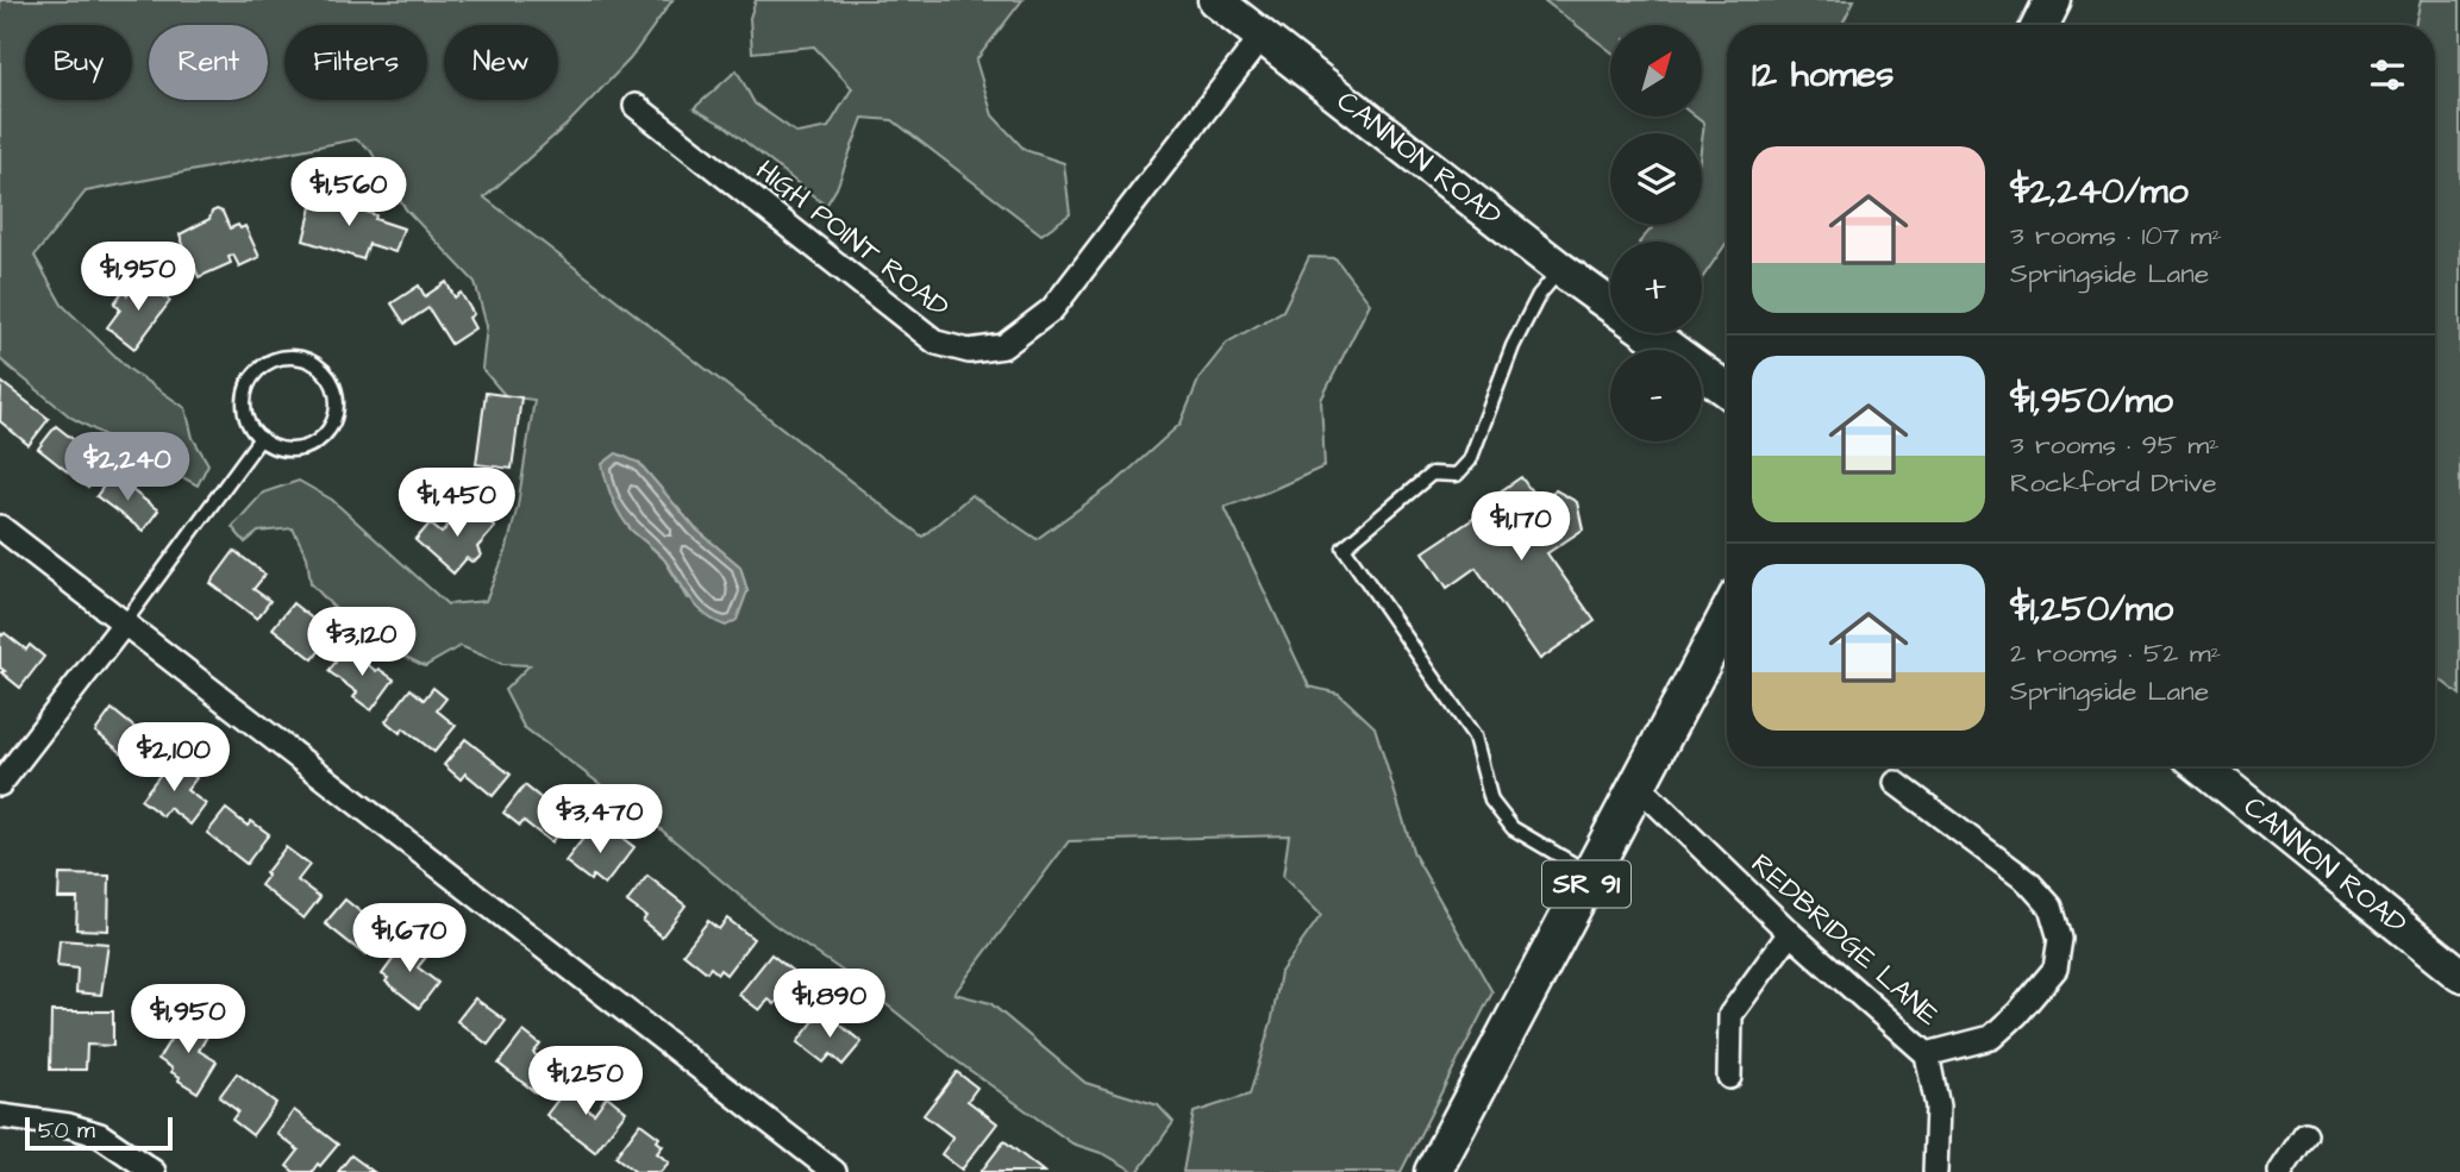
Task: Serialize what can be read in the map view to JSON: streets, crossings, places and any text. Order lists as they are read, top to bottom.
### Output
{
  "streets": {
    "main road": ["CANNON ROAD", "SR 91"],
    "street": ["HIGH POINT ROAD", "REDBRIDGE LANE"]
  },
  "crossings": [
    ["CANNON ROAD", "HIGH POINT ROAD"],
    ["SR 91", "REDBRIDGE LANE"]
  ],
  "scale_bar": "50 m",
  "north": "top right",
  "page": {
    "map_buttons": ["+", "−"],
    "chip": [
      "Buy",
      "Rent",
      "Filters",
      "New"
    ],
    "heading": "12 homes",
    "list": [
      {
        "name": "$2,240/mo",
        "note": "3 rooms · 107 m² · Springside Lane"
      },
      {
        "name": "$1,950/mo",
        "note": "3 rooms · 95 m² · Rockford Drive"
      },
      {
        "name": "$1,250/mo",
        "note": "2 rooms · 52 m² · Springside Lane"
      }
    ],
    "price": [
      "$1,560",
      "$1,950",
      "$2,240",
      "$1,450",
      "$1,170",
      "$3,120",
      "$2,100",
      "$3,470",
      "$1,670",
      "$1,890",
      "$1,950",
      "$1,250"
    ],
    "scale": "50 m"
  }
}
